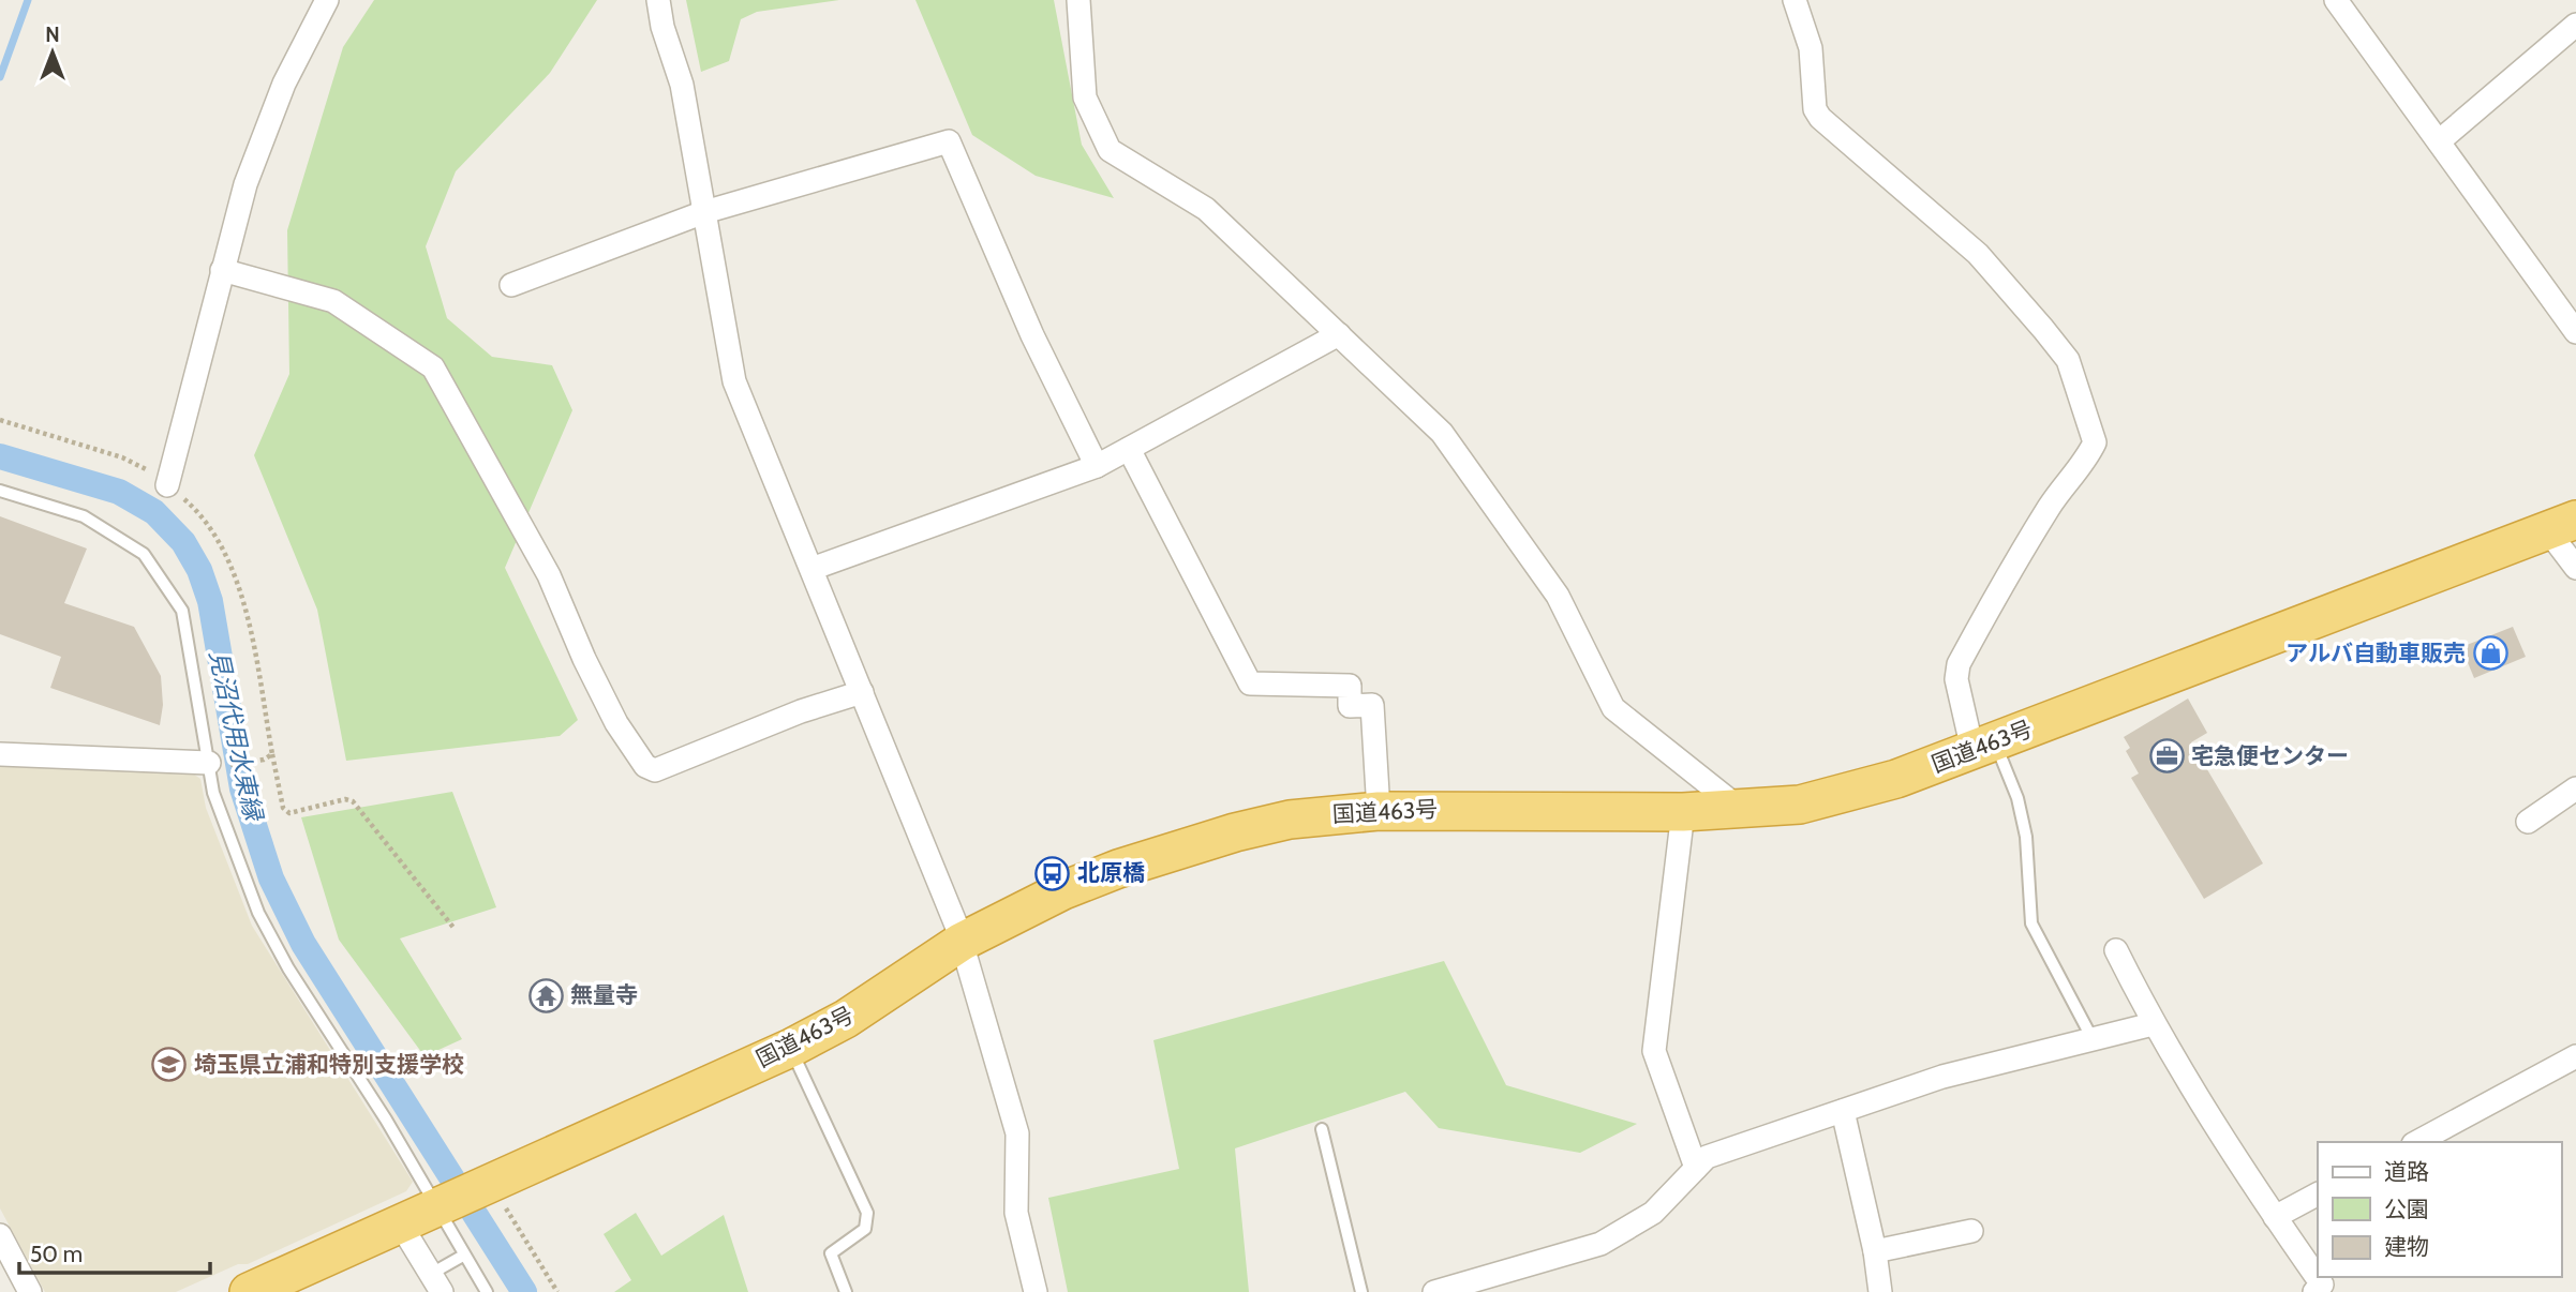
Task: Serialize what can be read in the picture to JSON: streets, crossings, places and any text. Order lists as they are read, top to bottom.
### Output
{
  "streets": {
    "highway": ["国道463号"]
  },
  "water": ["見沼代用水東縁"],
  "places": {
    "shop": ["アルバ自動車販売"],
    "office": ["宅急便センター"],
    "bus stop": ["北原橋"],
    "temple": ["無量寺"],
    "school or university": ["埼玉県立浦和特別支援学校"]
  },
  "legend": ["道路", "公園", "建物"],
  "scale_bar": "50 m",
  "north": "top"
}
